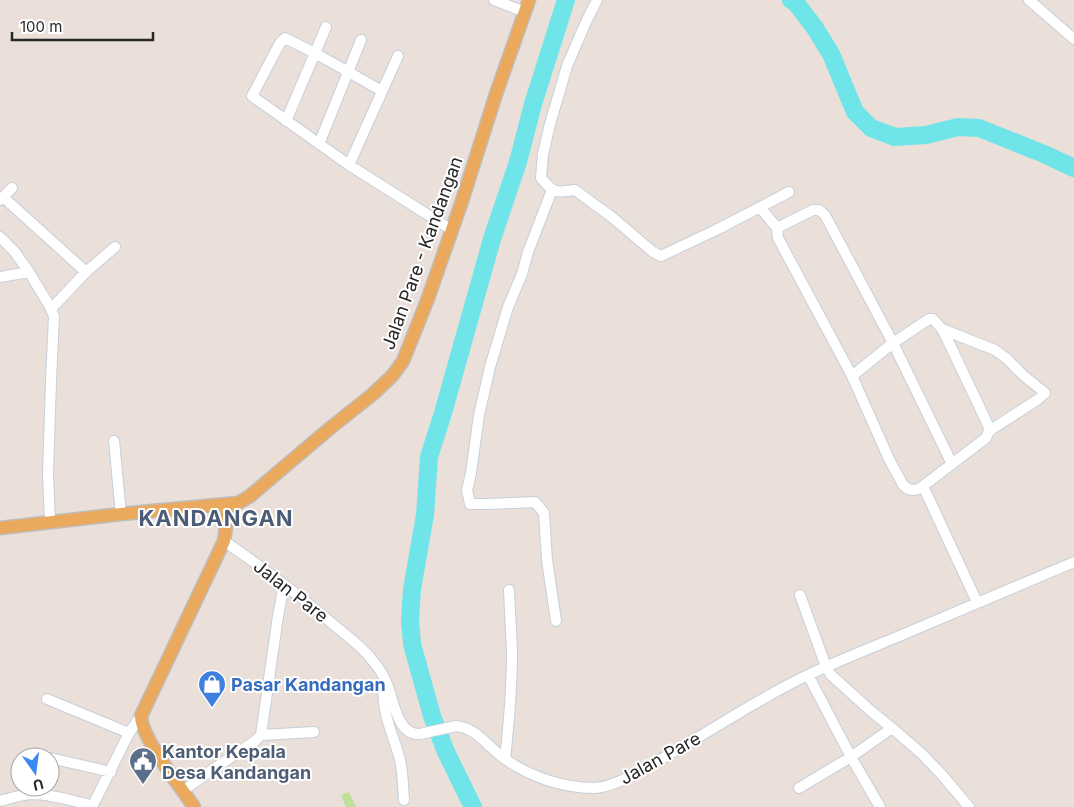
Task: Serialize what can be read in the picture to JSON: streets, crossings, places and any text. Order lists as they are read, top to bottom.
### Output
{
  "streets": {
    "main road": ["Jalan Pare - Kandangan"],
    "street": ["Jalan Pare"]
  },
  "districts": ["KANDANGAN"],
  "places": {
    "shop": ["Pasar Kandangan"],
    "public building": ["Kantor Kepala Desa Kandangan"]
  },
  "scale_bar": "100 m",
  "north": "bottom"
}
